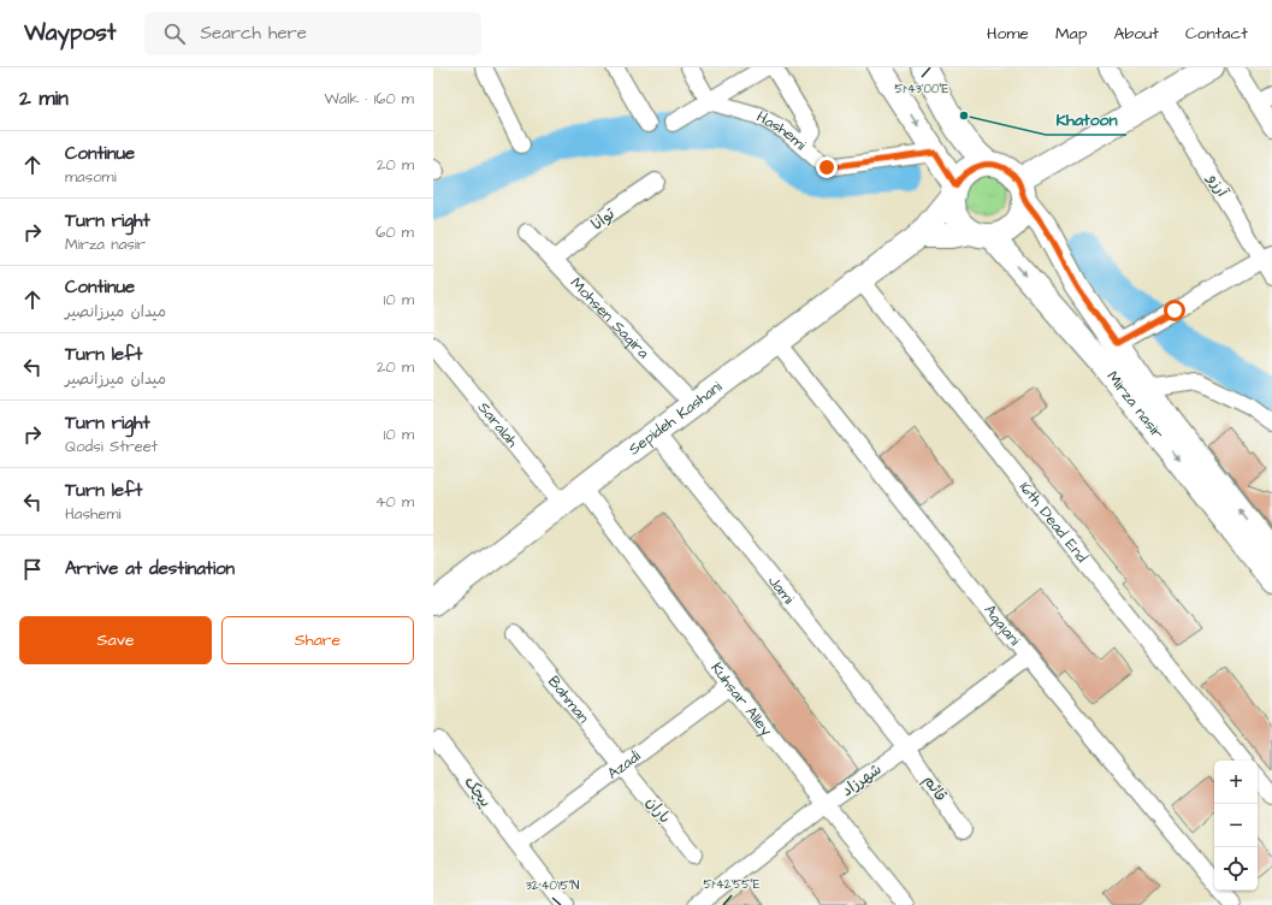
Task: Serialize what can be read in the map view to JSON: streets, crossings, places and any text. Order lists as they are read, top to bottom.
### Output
{
  "streets": {
    "street": [
      "Hashemi",
      "آرزو",
      "توانا",
      "Mohsen Saqira",
      "Mirza nasir",
      "Sepideh Kashani",
      "Saralah",
      "16th Dead End",
      "Jami",
      "Aqajani",
      "Bahman",
      "Kuhsar Alley",
      "Azadi",
      "شهرزاد",
      "قائم",
      "پیچک",
      "باران"
    ]
  },
  "crossings": [
    ["توانا", "Mohsen Saqira"],
    ["Mohsen Saqira", "Sepideh Kashani"],
    ["Mirza nasir", "Sepideh Kashani"],
    ["Sepideh Kashani", "Saralah"],
    ["Sepideh Kashani", "16th Dead End"],
    ["Sepideh Kashani", "Jami"],
    ["Sepideh Kashani", "Aqajani"],
    ["Sepideh Kashani", "Kuhsar Alley"],
    ["Jami", "شهرزاد"],
    ["Jami", "قائم"],
    ["Aqajani", "شهرزاد"],
    ["Bahman", "Azadi"],
    ["Bahman", "باران"],
    ["Kuhsar Alley", "Azadi"],
    ["Kuhsar Alley", "شهرزاد"],
    ["Azadi", "پیچک"],
    ["Azadi", "باران"],
    ["شهرزاد", "قائم"]
  ],
  "places": ["Khatoon"],
  "page": {
    "header": "Waypost",
    "search": "Search here",
    "nav": [
      "Home",
      "Map",
      "About",
      "Contact"
    ],
    "heading": ["2 min", "Walk · 160 m"],
    "list": [
      ["Continue", "masomi", "20 m"],
      ["Turn right", "Mirza nasir", "60 m"],
      ["Continue", "میدان میرزانصیر", "10 m"],
      ["Turn left", "میدان میرزانصیر", "20 m"],
      ["Turn right", "Qodsi Street", "10 m"],
      ["Turn left", "Hashemi", "40 m"],
      "Arrive at destination"
    ],
    "buttons": ["Save", "Share"],
    "map_buttons": ["+", "−"]
  },
  "coordinates": ["51°43'00\"E", "51°42'55\"E", "32°40'15\"N"]
}
